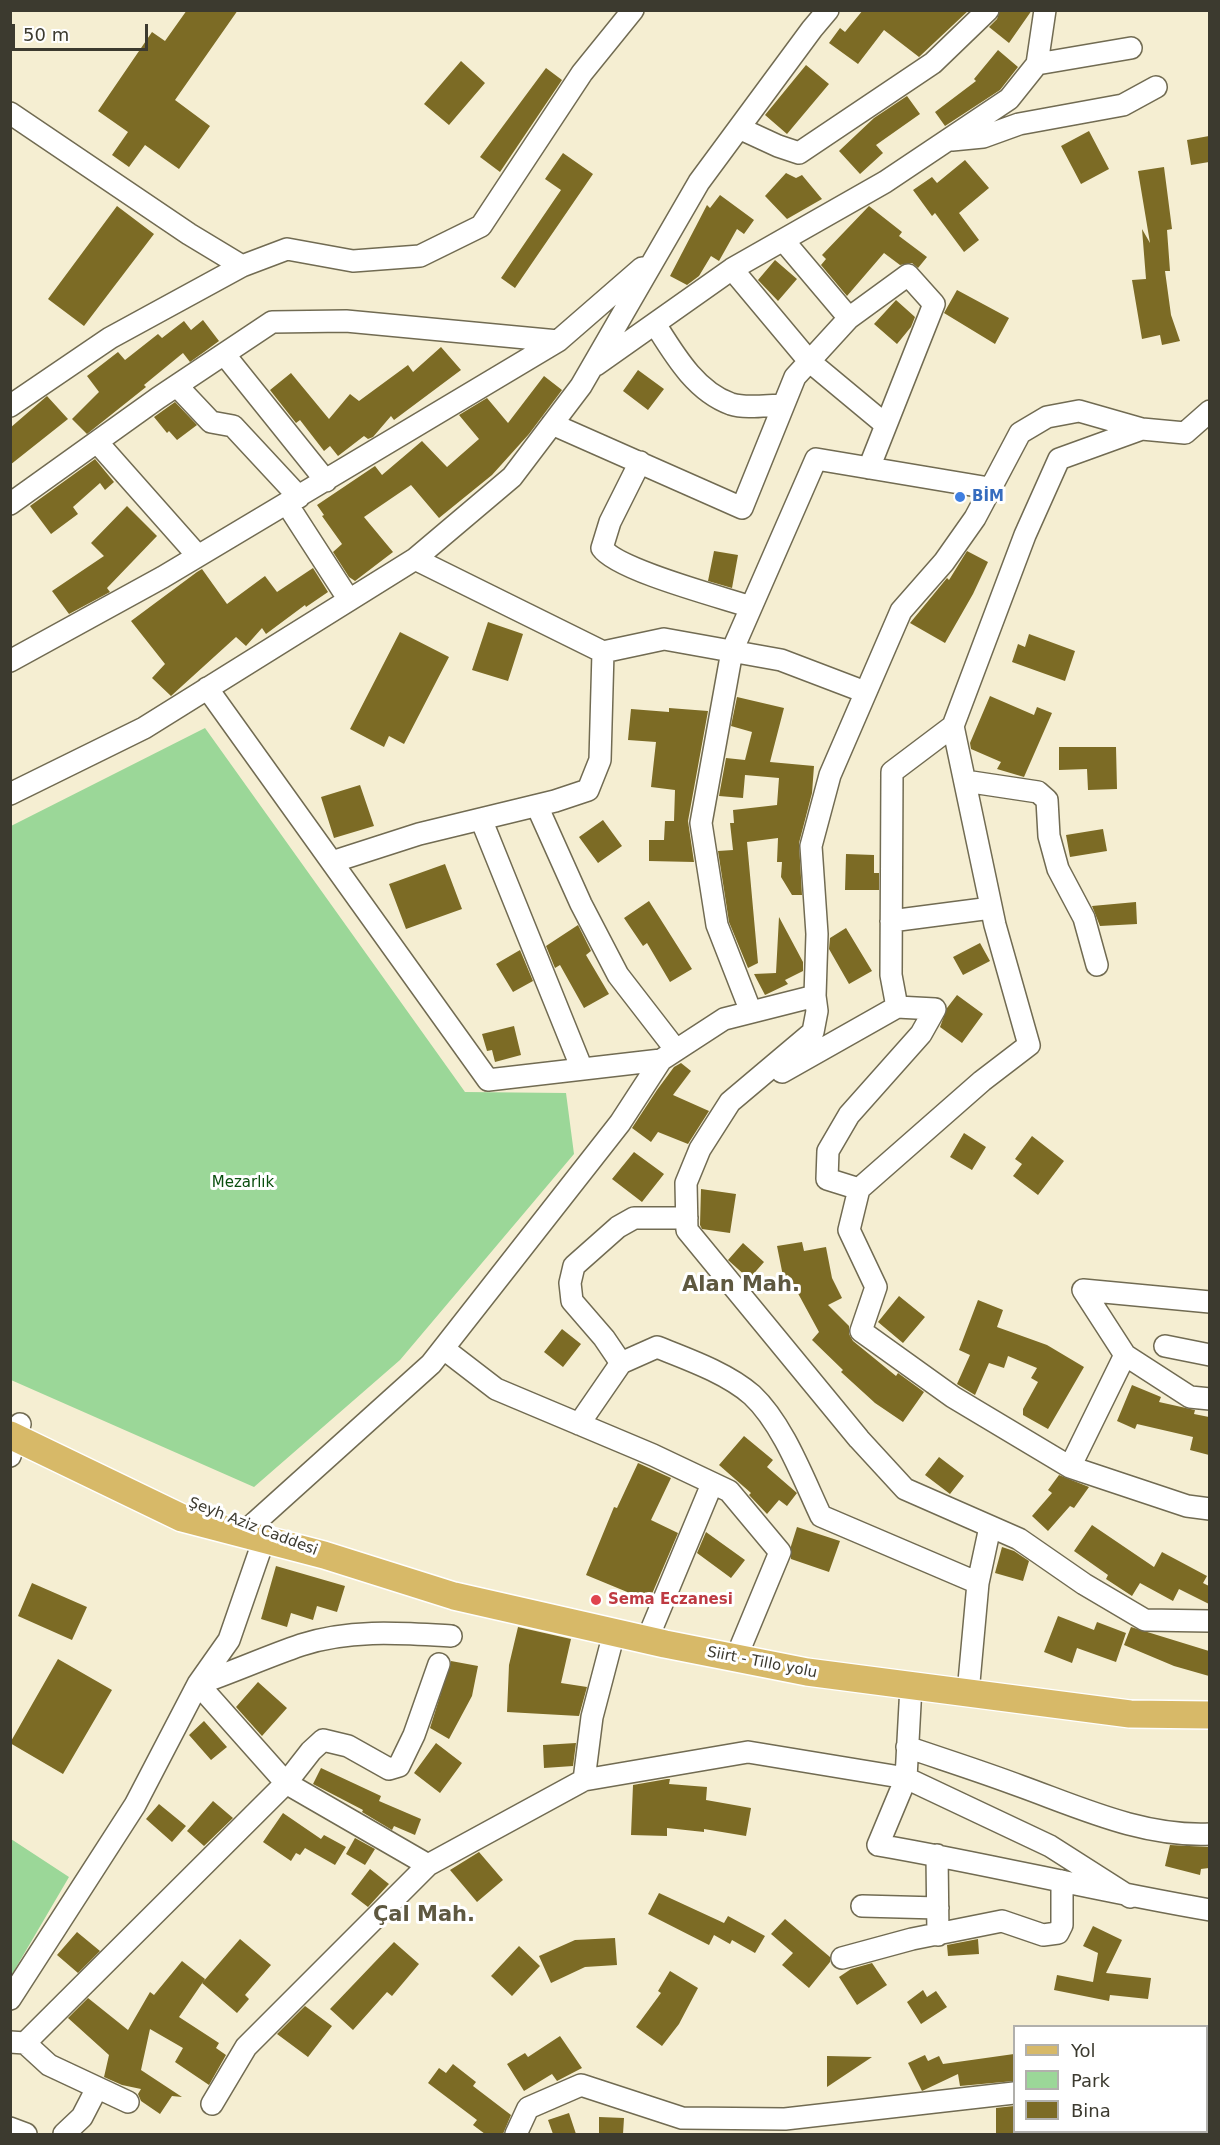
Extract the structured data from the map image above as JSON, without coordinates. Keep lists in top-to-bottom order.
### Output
{
  "streets": {
    "main road": ["Şeyh Aziz Caddesi", "Siirt - Tillo yolu"]
  },
  "crossings": [
    ["Şeyh Aziz Caddesi", "Siirt - Tillo yolu"]
  ],
  "districts": ["Alan Mah.", "Çal Mah."],
  "parks": ["Mezarlık"],
  "places": ["BİM", "Sema Eczanesi"],
  "legend": ["Yol", "Park", "Bina"],
  "scale_bar": "50 m"
}
